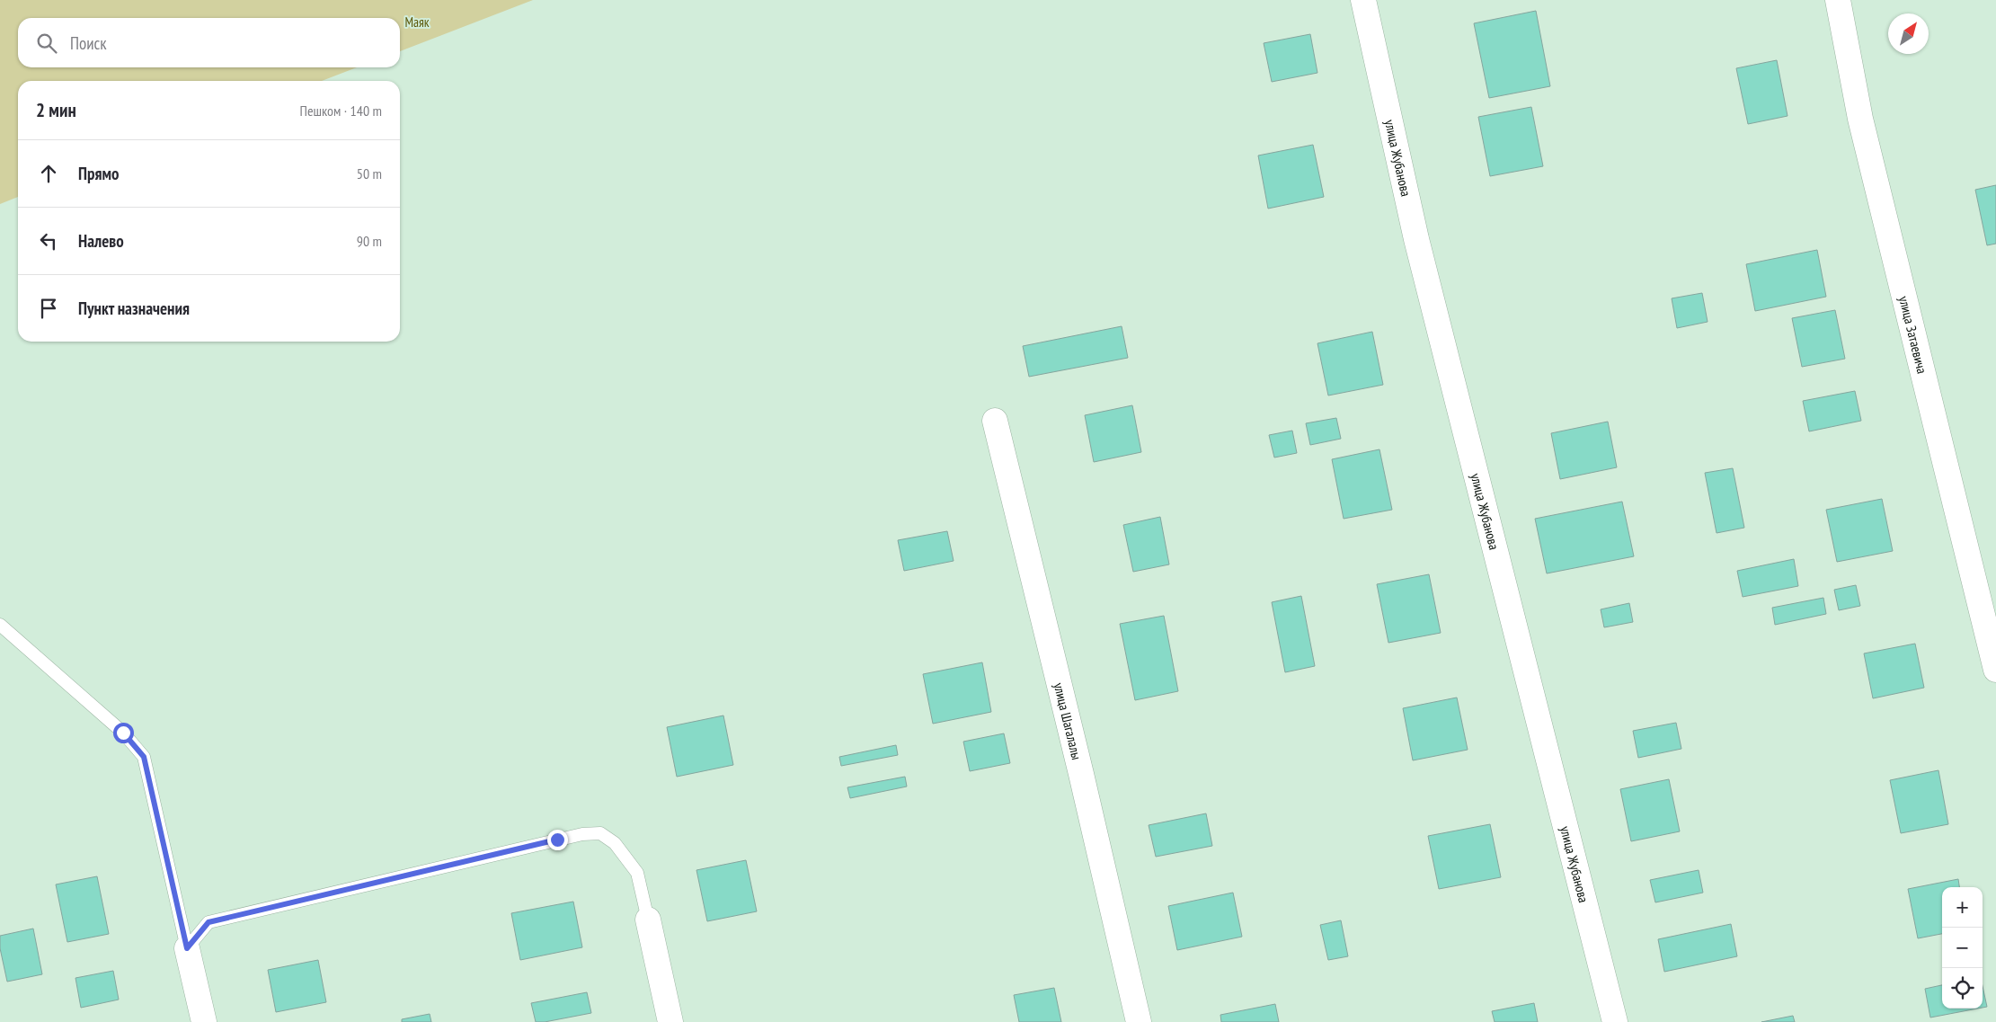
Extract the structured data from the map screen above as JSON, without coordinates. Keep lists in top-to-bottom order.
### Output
{
  "streets": {
    "street": ["улица Жубанова", "улица Затаевича", "улица Шагалалы"]
  },
  "parks": ["Маяк"],
  "north": "top right",
  "page": {
    "search": "Поиск",
    "heading": ["2 мин", "Пешком · 140 m"],
    "list": [
      ["Прямо", "50 m"],
      ["Налево", "90 m"],
      "Пункт назначения"
    ],
    "map_buttons": ["+", "−"]
  }
}
